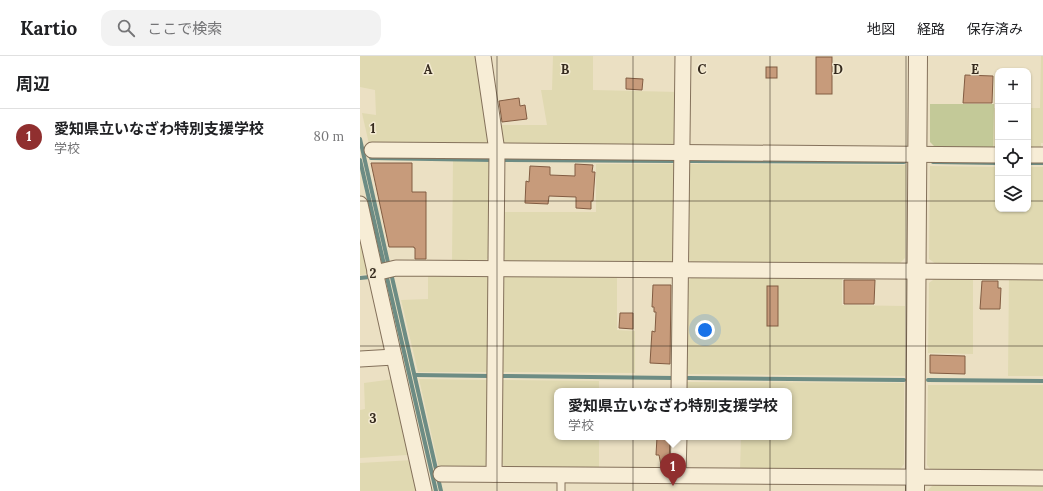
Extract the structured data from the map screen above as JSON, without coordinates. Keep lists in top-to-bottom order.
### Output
{
  "page": {
    "header": "Kartio",
    "search": "ここで検索",
    "nav": ["地図", "経路", "保存済み"],
    "heading": "周辺",
    "map_buttons": ["+", "−"],
    "list": [
      {
        "mark": "1",
        "name": "愛知県立いなざわ特別支援学校",
        "note": "学校",
        "value": "80 m"
      }
    ],
    "popup": ["愛知県立いなざわ特別支援学校", "学校"],
    "pins": "1"
  },
  "grid": {
    "columns": [
      "A",
      "B",
      "C",
      "D",
      "E"
    ],
    "rows": ["1", "2", "3"]
  }
}
